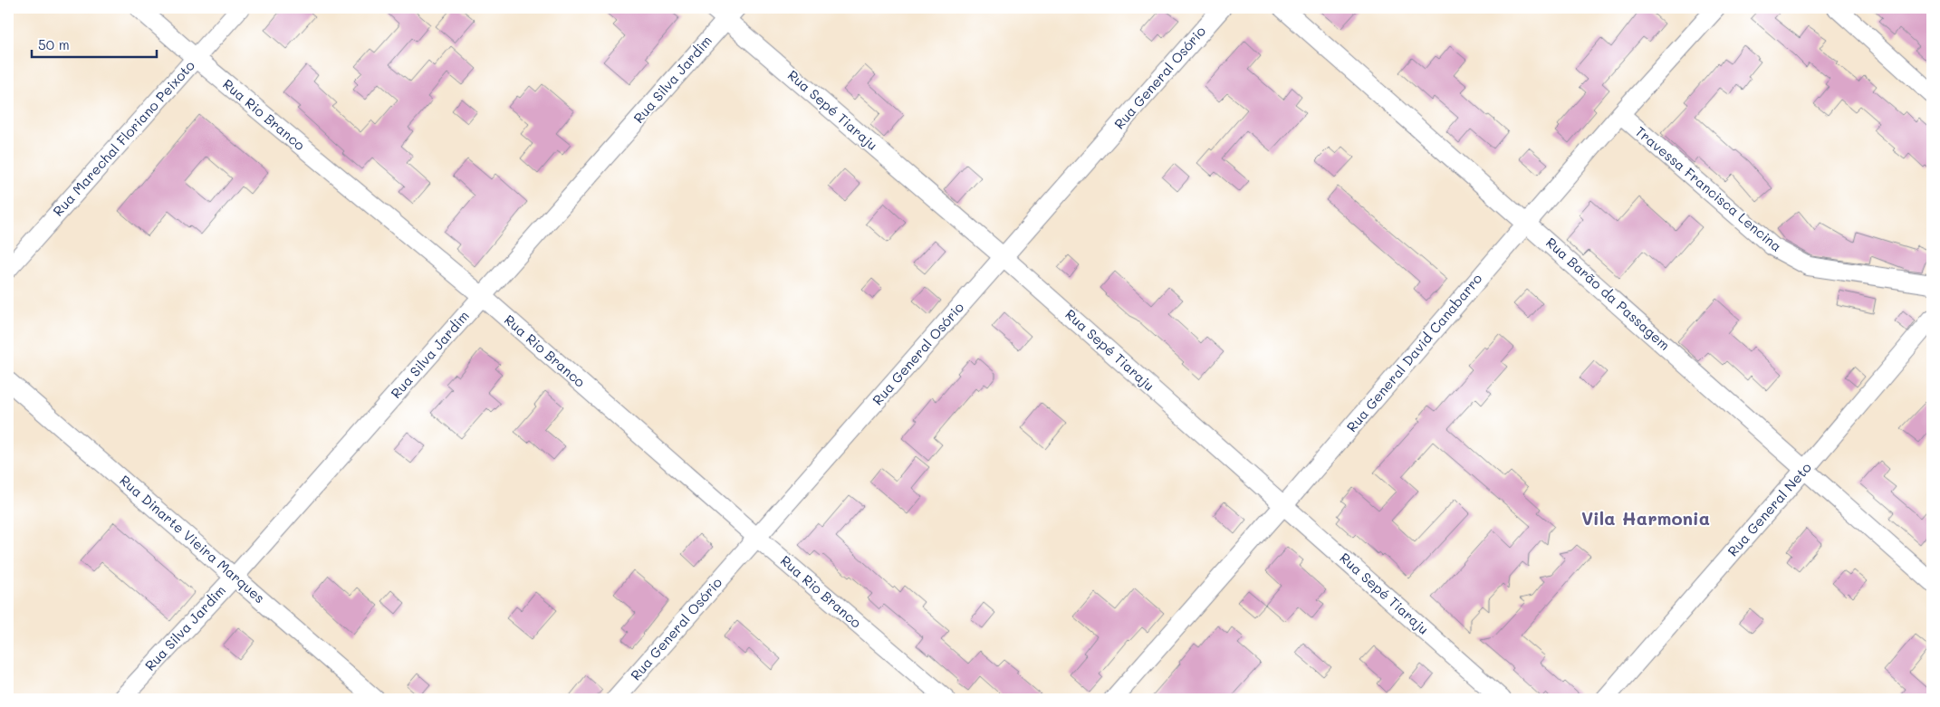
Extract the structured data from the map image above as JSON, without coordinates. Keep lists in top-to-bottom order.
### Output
{
  "streets": {
    "street": [
      "Rua General Osório",
      "Rua Silva Jardim",
      "Rua Sepé Tiaraju",
      "Rua Rio Branco",
      "Rua Marechal Floriano Peixoto",
      "Travessa Francisca Lencina",
      "Rua Barão da Passagem",
      "Rua General David Canabarro",
      "Rua General Neto",
      "Rua Dinarte Vieira Marques"
    ]
  },
  "crossings": [
    ["Rua General Osório", "Rua Sepé Tiaraju"],
    ["Rua General Osório", "Rua Rio Branco"],
    ["Rua Silva Jardim", "Rua Sepé Tiaraju"],
    ["Rua Silva Jardim", "Rua Rio Branco"],
    ["Rua Silva Jardim", "Rua Dinarte Vieira Marques"],
    ["Rua Sepé Tiaraju", "Rua General David Canabarro"],
    ["Rua Rio Branco", "Rua Marechal Floriano Peixoto"],
    ["Travessa Francisca Lencina", "Rua General David Canabarro"],
    ["Rua Barão da Passagem", "Rua General David Canabarro"],
    ["Rua Barão da Passagem", "Rua General Neto"]
  ],
  "districts": ["Vila Harmonia"],
  "scale_bar": "50 m"
}
